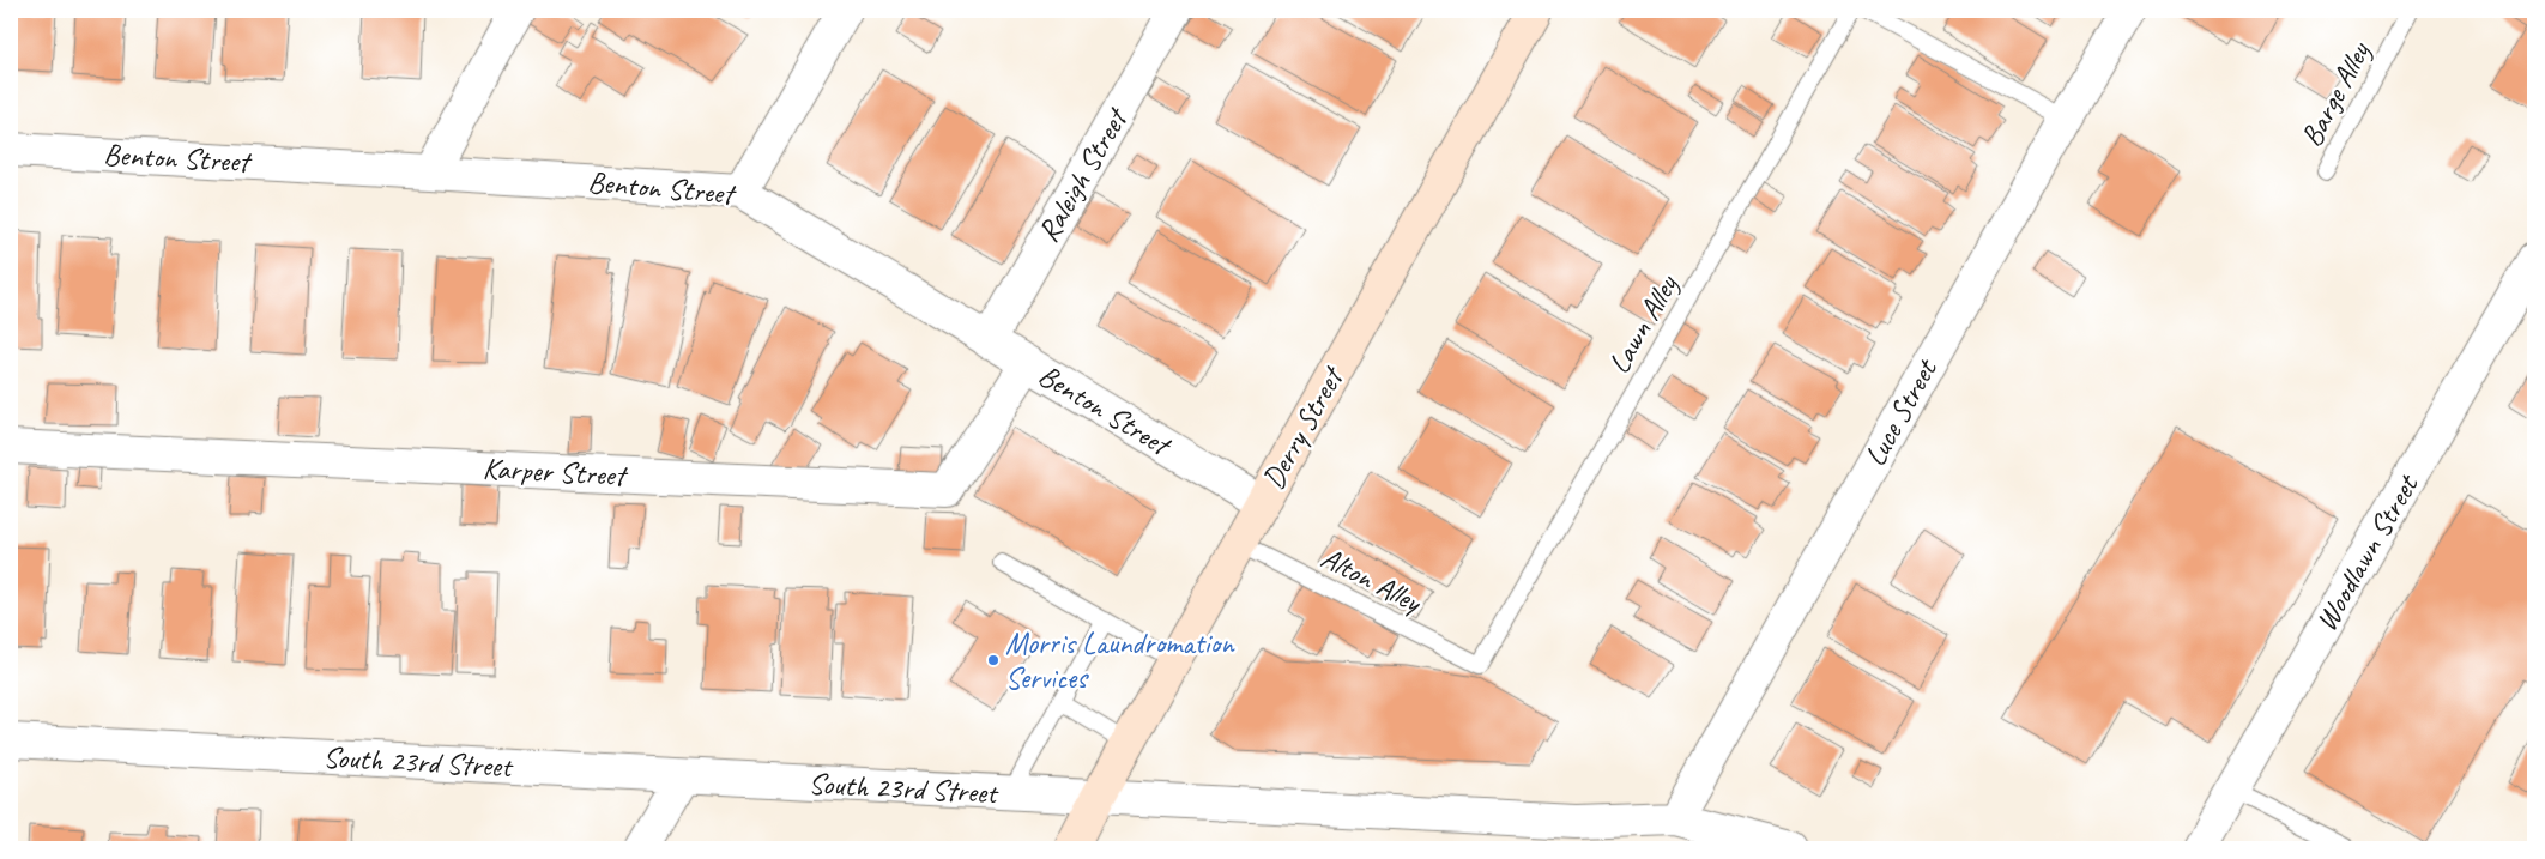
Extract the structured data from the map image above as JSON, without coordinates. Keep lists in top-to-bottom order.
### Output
{
  "streets": {
    "main road": ["Derry Street"],
    "street": [
      "Benton Street",
      "Raleigh Street",
      "Luce Street",
      "Karper Street",
      "Woodlawn Street",
      "South 23rd Street"
    ],
    "lane": ["Barge Alley", "Lawn Alley", "Alton Alley"]
  },
  "crossings": [
    ["Benton Street", "Raleigh Street"],
    ["Benton Street", "Derry Street"],
    ["Benton Street", "Karper Street"],
    ["Lawn Alley", "Alton Alley"],
    ["Luce Street", "South 23rd Street"],
    ["Derry Street", "Alton Alley"],
    ["Derry Street", "South 23rd Street"]
  ],
  "places": ["Morris Laundromation Services"]
}
